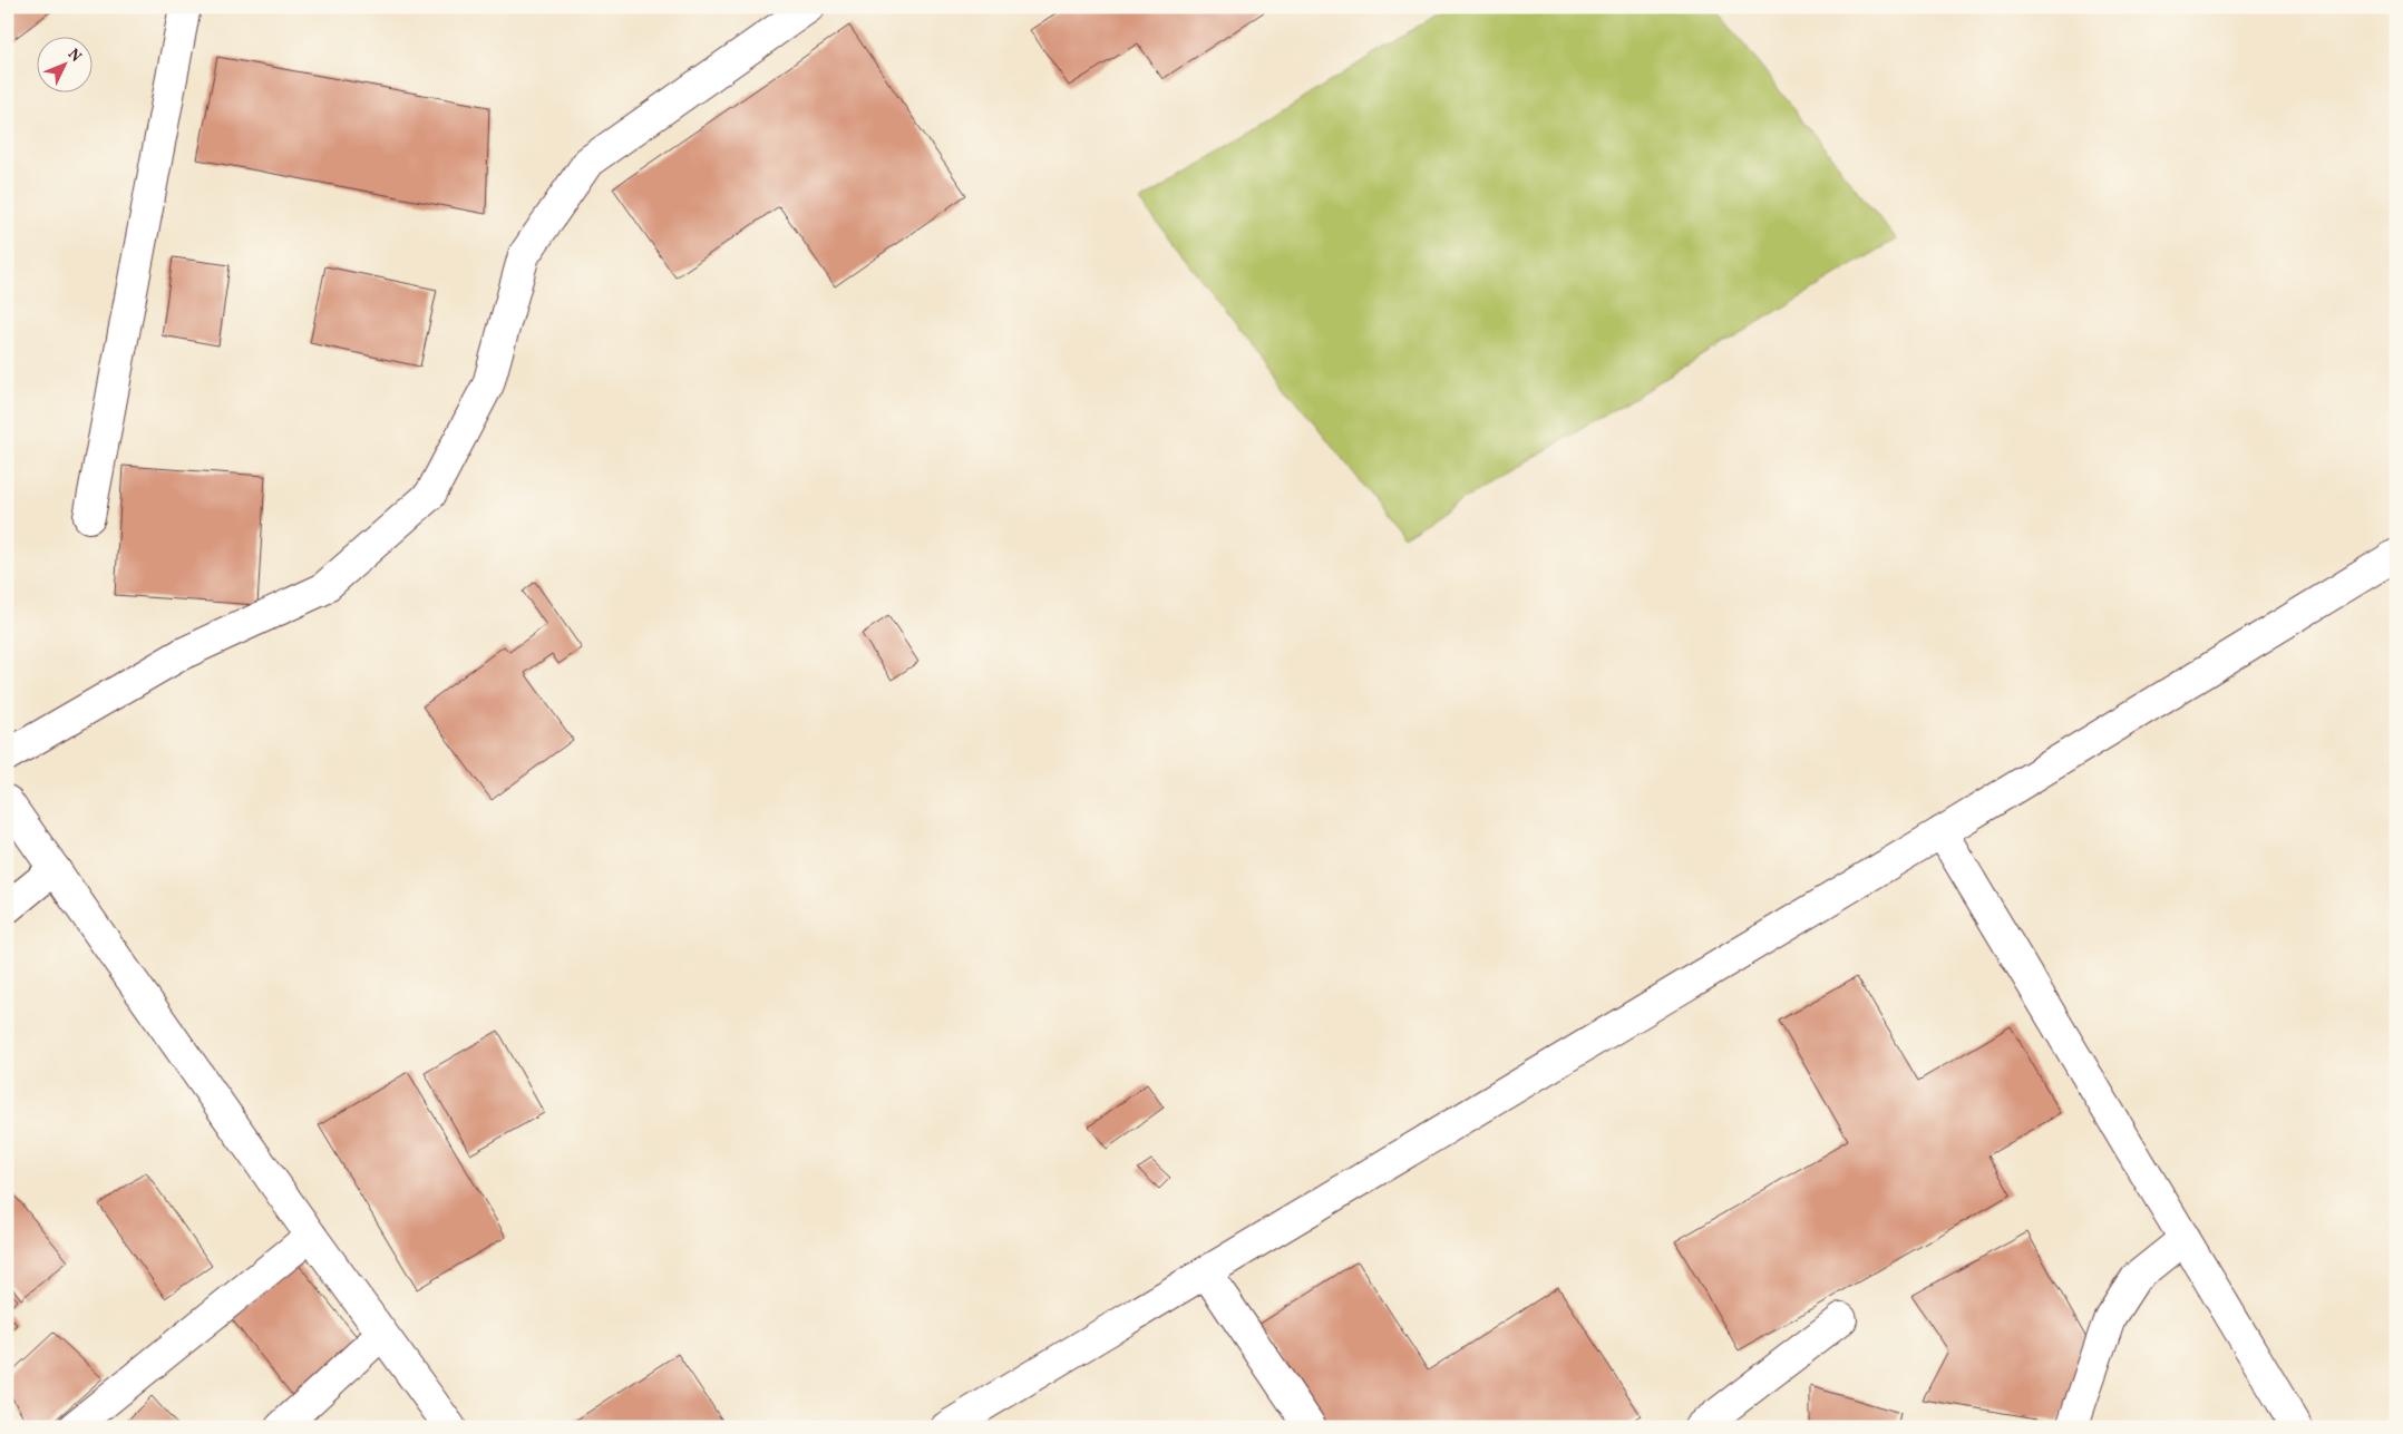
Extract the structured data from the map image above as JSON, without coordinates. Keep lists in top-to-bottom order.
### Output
{
  "north": "top right"
}
